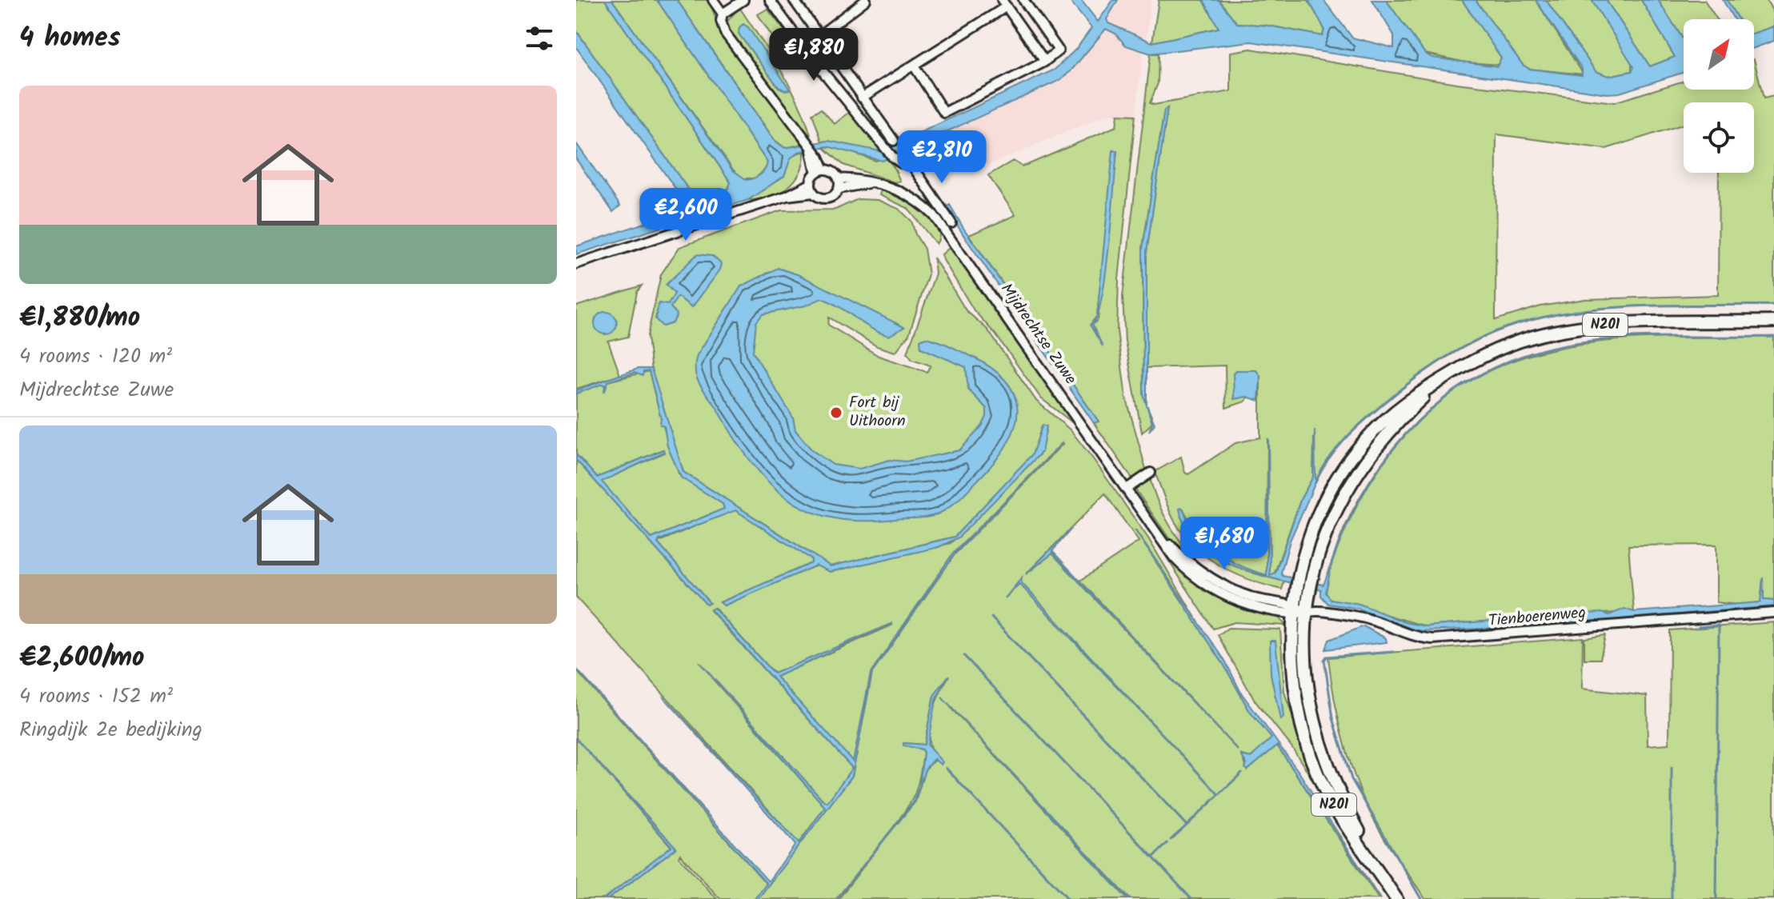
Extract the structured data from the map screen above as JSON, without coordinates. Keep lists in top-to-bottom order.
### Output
{
  "streets": {
    "main road": ["N201"],
    "street": ["Mijdrechtse Zuwe", "Tienboerenweg"]
  },
  "crossings": [
    ["N201", "Mijdrechtse Zuwe"],
    ["N201", "Tienboerenweg"],
    ["Mijdrechtse Zuwe", "Tienboerenweg"]
  ],
  "places": ["Fort bij Uithoorn"],
  "north": "top right",
  "page": {
    "heading": "4 homes",
    "price": [
      "€1,880",
      "€2,810",
      "€2,600",
      "€1,680"
    ],
    "list": [
      {
        "name": "€1,880/mo",
        "note": "4 rooms · 120 m² · Mijdrechtse Zuwe"
      },
      {
        "name": "€2,600/mo",
        "note": "4 rooms · 152 m² · Ringdijk 2e bedijking"
      }
    ]
  }
}
